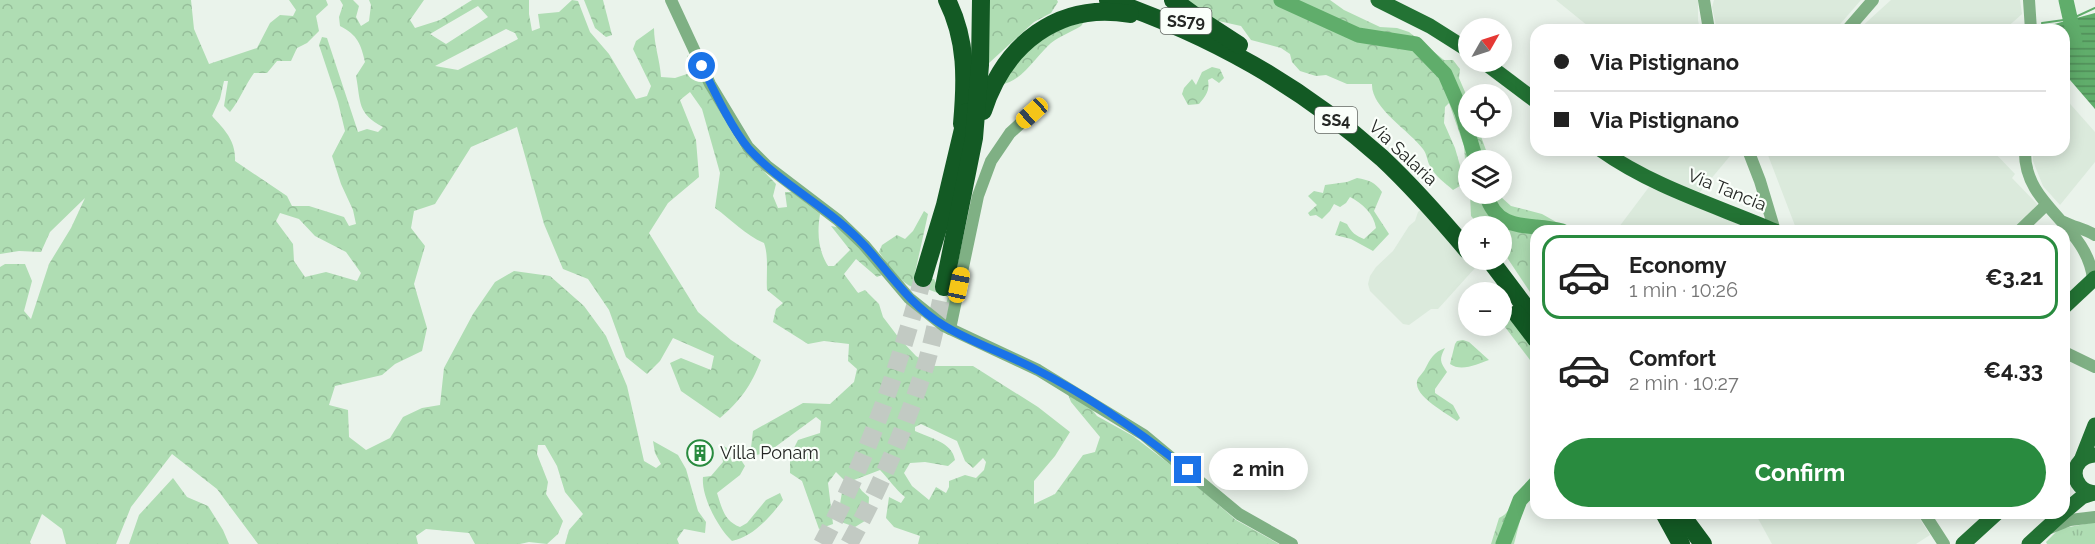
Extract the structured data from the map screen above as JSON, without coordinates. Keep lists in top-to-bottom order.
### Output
{
  "streets": {
    "highway": ["SS79", "SS4", "Via Salaria"],
    "main road": ["Via Tancia"]
  },
  "crossings": [
    ["SS79", "SS4"],
    ["SS79", "Via Salaria"],
    ["SS4", "Via Salaria"]
  ],
  "places": {
    "building": ["Villa Ponam"]
  },
  "north": "top right",
  "page": {
    "map_buttons": ["+", "−"],
    "banner": ["Via Pistignano", "Via Pistignano"],
    "list": [
      {
        "name": "Economy",
        "note": "1 min · 10:26",
        "value": "€3.21"
      },
      {
        "name": "Comfort",
        "note": "2 min · 10:27",
        "value": "€4.33"
      }
    ],
    "buttons": "Confirm",
    "bubble": "2 min"
  }
}
